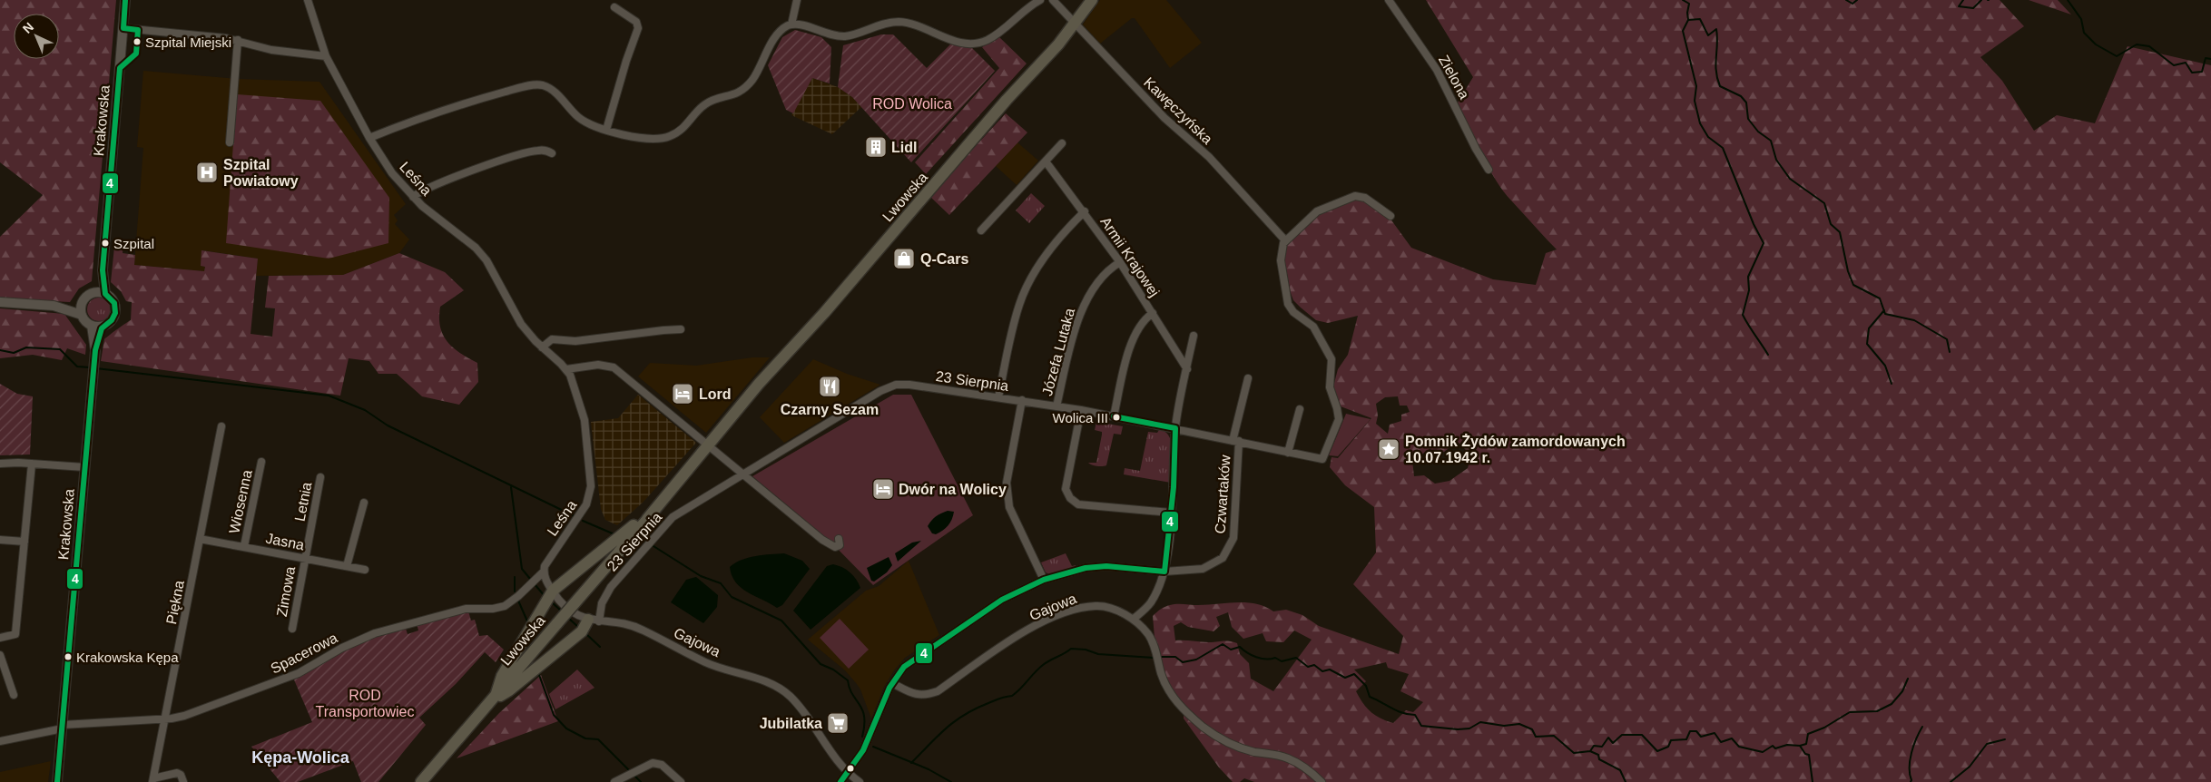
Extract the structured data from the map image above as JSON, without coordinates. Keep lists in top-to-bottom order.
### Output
{
  "streets": {
    "main road": ["Lwowska"],
    "street": [
      "Zielona",
      "Kawęczyńska",
      "Krakowska",
      "Leśna",
      "Armii Krajowej",
      "Józefa Lutaka",
      "23 Sierpnia",
      "Czwartaków",
      "Wiosenna",
      "Letnia",
      "Jasna",
      "Zimowa",
      "Piękna",
      "Gajowa",
      "Spacerowa"
    ]
  },
  "crossings": [
    ["Kawęczyńska", "Lwowska"],
    ["Kawęczyńska", "23 Sierpnia"],
    ["Krakowska", "Spacerowa"],
    ["Leśna", "Spacerowa"],
    ["Armii Krajowej", "Józefa Lutaka"],
    ["Józefa Lutaka", "23 Sierpnia"],
    ["23 Sierpnia", "Czwartaków"],
    ["23 Sierpnia", "Gajowa"],
    ["Czwartaków", "Gajowa"],
    ["Wiosenna", "Jasna"],
    ["Letnia", "Jasna"],
    ["Letnia", "Zimowa"],
    ["Jasna", "Zimowa"],
    ["Jasna", "Piękna"],
    ["Piękna", "Spacerowa"]
  ],
  "districts": ["Kępa-Wolica"],
  "parks": ["ROD Wolica", "ROD Transportowiec"],
  "places": {
    "other": [
      "Szpital Miejski",
      "Szpital",
      "Wolica III",
      "Krakowska Kępa"
    ],
    "building": ["Lidl"],
    "hospital": ["Szpital Powiatowy"],
    "shop": ["Q-Cars"],
    "restaurant": ["Czarny Sezam"],
    "hotel": ["Lord", "Dwór na Wolicy"],
    "place": ["Pomnik Żydów zamordowanych 10.07.1942 r."],
    "supermarket": ["Jubilatka"]
  },
  "lines": ["transit line 4"],
  "north": "top left"
}
